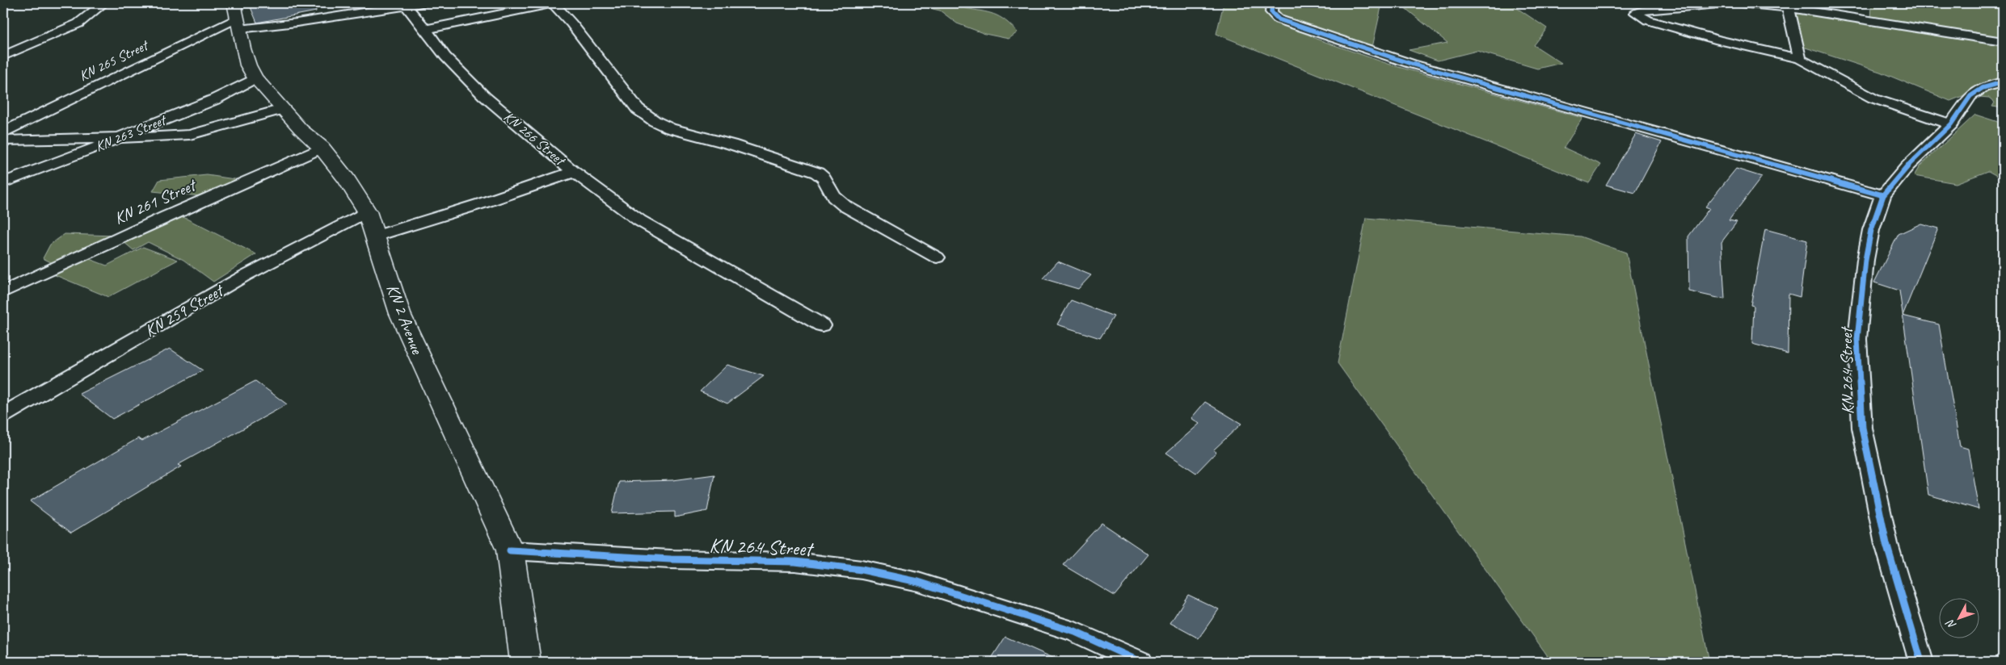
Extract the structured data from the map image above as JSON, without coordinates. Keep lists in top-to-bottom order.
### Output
{
  "streets": {
    "main road": ["KN 2 Avenue"],
    "street": [
      "KN 265 Street",
      "KN 263 Street",
      "KN 266 Street",
      "KN 261 Street",
      "KN 259 Street",
      "KN 264 Street"
    ]
  },
  "crossings": [
    ["KN 265 Street", "KN 266 Street"],
    ["KN 265 Street", "KN 2 Avenue"],
    ["KN 263 Street", "KN 2 Avenue"],
    ["KN 266 Street", "KN 2 Avenue"],
    ["KN 261 Street", "KN 2 Avenue"],
    ["KN 259 Street", "KN 2 Avenue"],
    ["KN 2 Avenue", "KN 264 Street"]
  ],
  "north": "bottom left"
}
